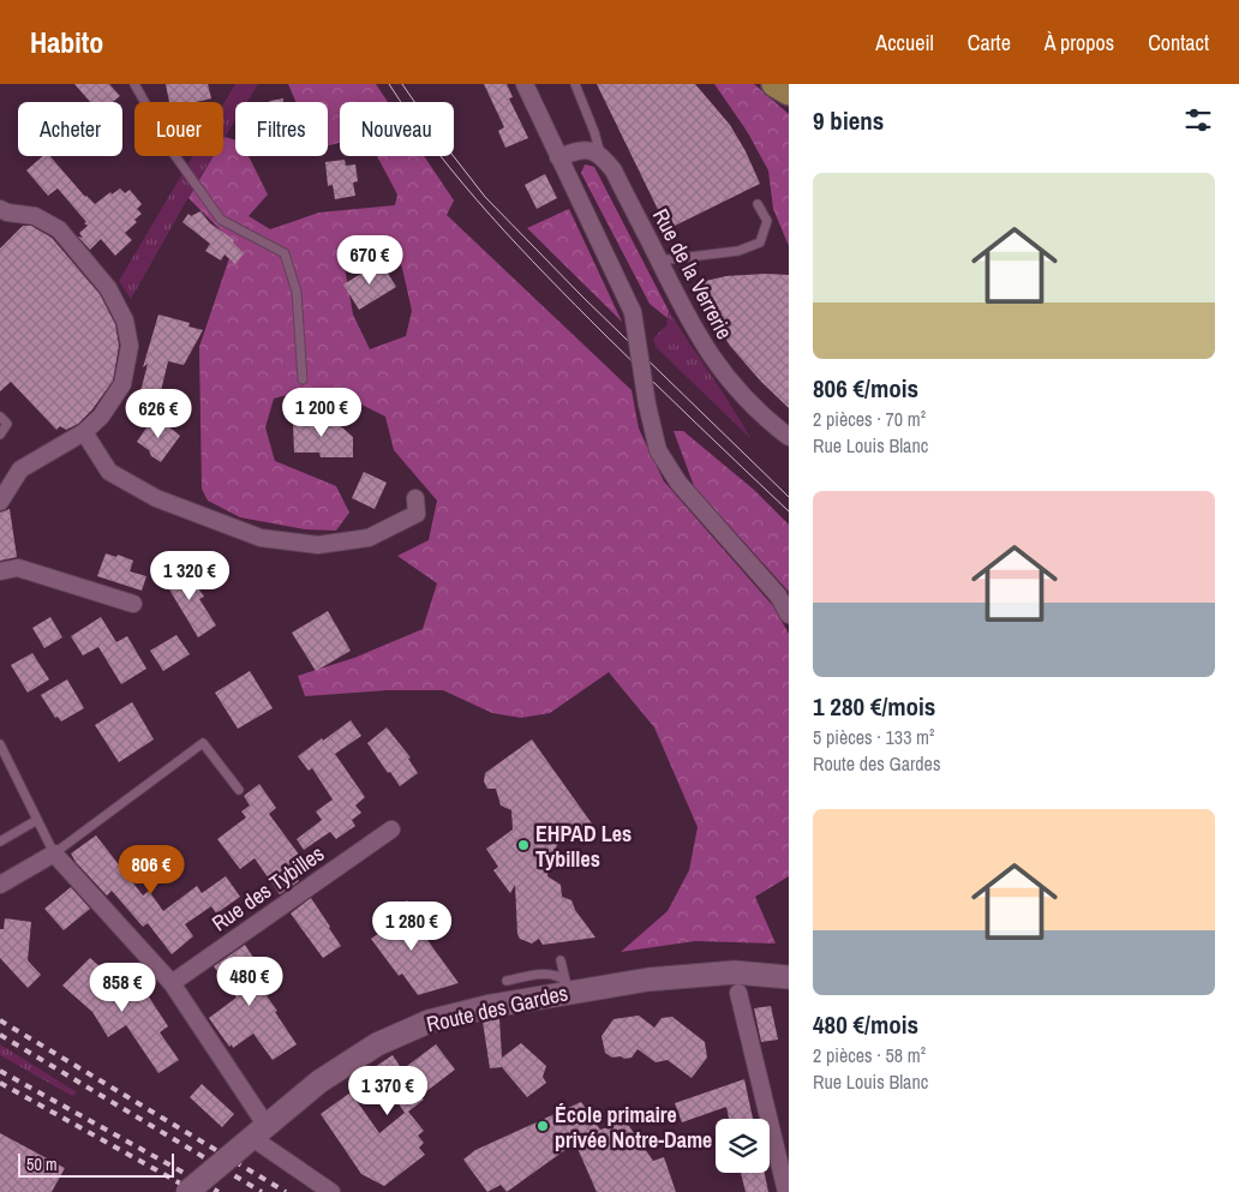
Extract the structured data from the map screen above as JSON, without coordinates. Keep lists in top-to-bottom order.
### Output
{
  "streets": {
    "main road": ["Route des Gardes"],
    "street": ["Rue de la Verrerie", "Rue des Tybilles"]
  },
  "places": ["EHPAD Les Tybilles", "École primaire privée Notre-Dame"],
  "scale_bar": "50 m",
  "page": {
    "header": "Habito",
    "nav": [
      "Accueil",
      "Carte",
      "À propos",
      "Contact"
    ],
    "heading": "9 biens",
    "chip": [
      "Acheter",
      "Louer",
      "Filtres",
      "Nouveau"
    ],
    "list": [
      {
        "name": "806 €/mois",
        "note": "2 pièces · 70 m² · Rue Louis Blanc"
      },
      {
        "name": "1 280 €/mois",
        "note": "5 pièces · 133 m² · Route des Gardes"
      },
      {
        "name": "480 €/mois",
        "note": "2 pièces · 58 m² · Rue Louis Blanc"
      }
    ],
    "price": [
      "670 €",
      "1 200 €",
      "626 €",
      "1 320 €",
      "806 €",
      "1 280 €",
      "480 €",
      "858 €",
      "1 370 €"
    ],
    "scale": "50 m"
  }
}
